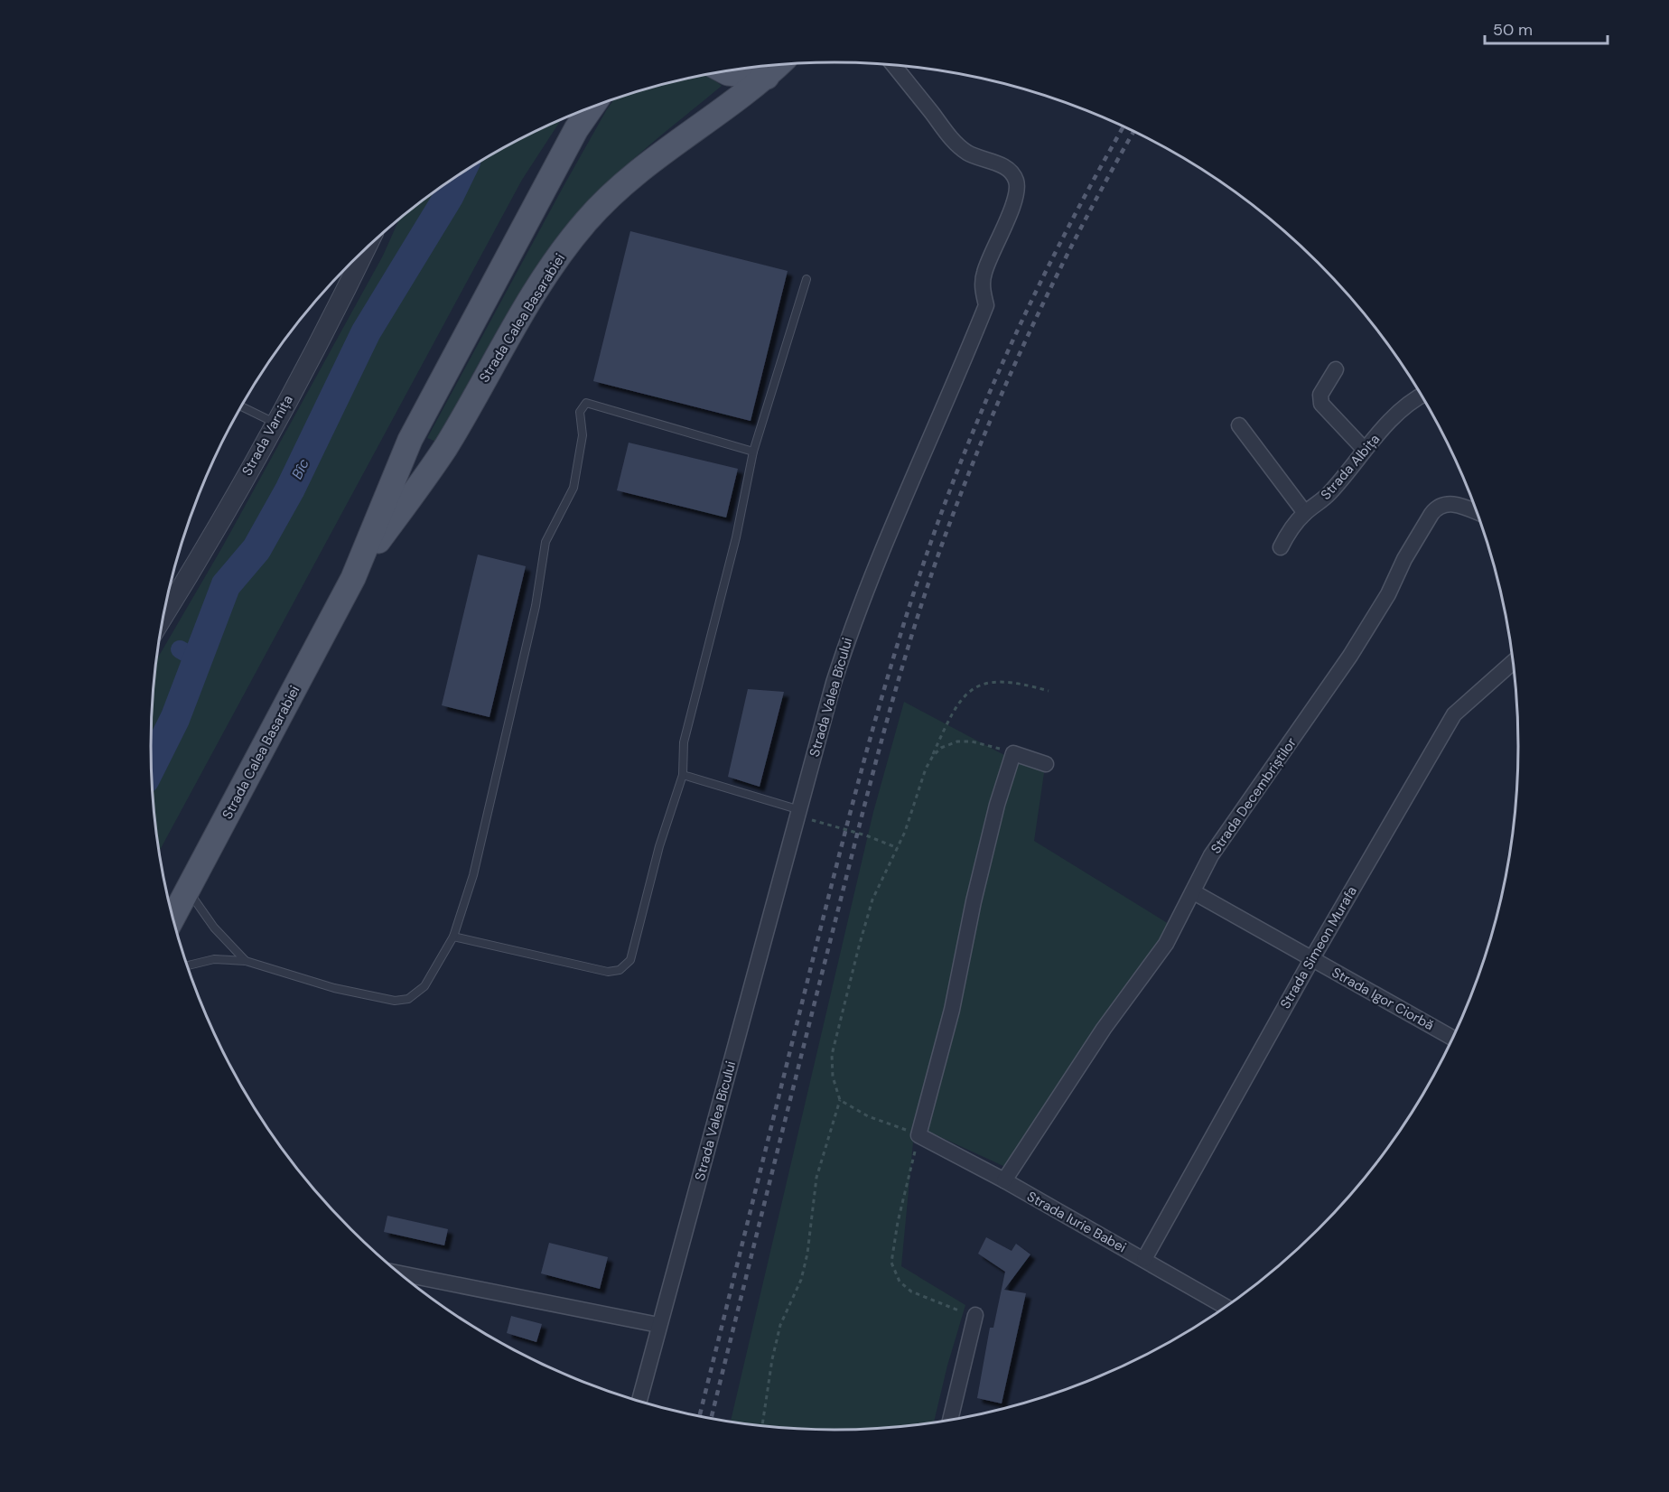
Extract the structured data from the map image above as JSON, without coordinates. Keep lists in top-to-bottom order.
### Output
{
  "streets": {
    "main road": ["Strada Calea Basarabiei"],
    "street": [
      "Strada Varnița",
      "Strada Albița",
      "Strada Valea Bîcului",
      "Strada Decembriștilor",
      "Strada Simeon Murafa",
      "Strada Igor Ciorbă",
      "Strada Iurie Babei"
    ]
  },
  "crossings": [
    ["Strada Decembriștilor", "Strada Igor Ciorbă"],
    ["Strada Decembriștilor", "Strada Iurie Babei"],
    ["Strada Simeon Murafa", "Strada Igor Ciorbă"],
    ["Strada Simeon Murafa", "Strada Iurie Babei"]
  ],
  "water": ["Bîc"],
  "scale_bar": "50 m"
}
